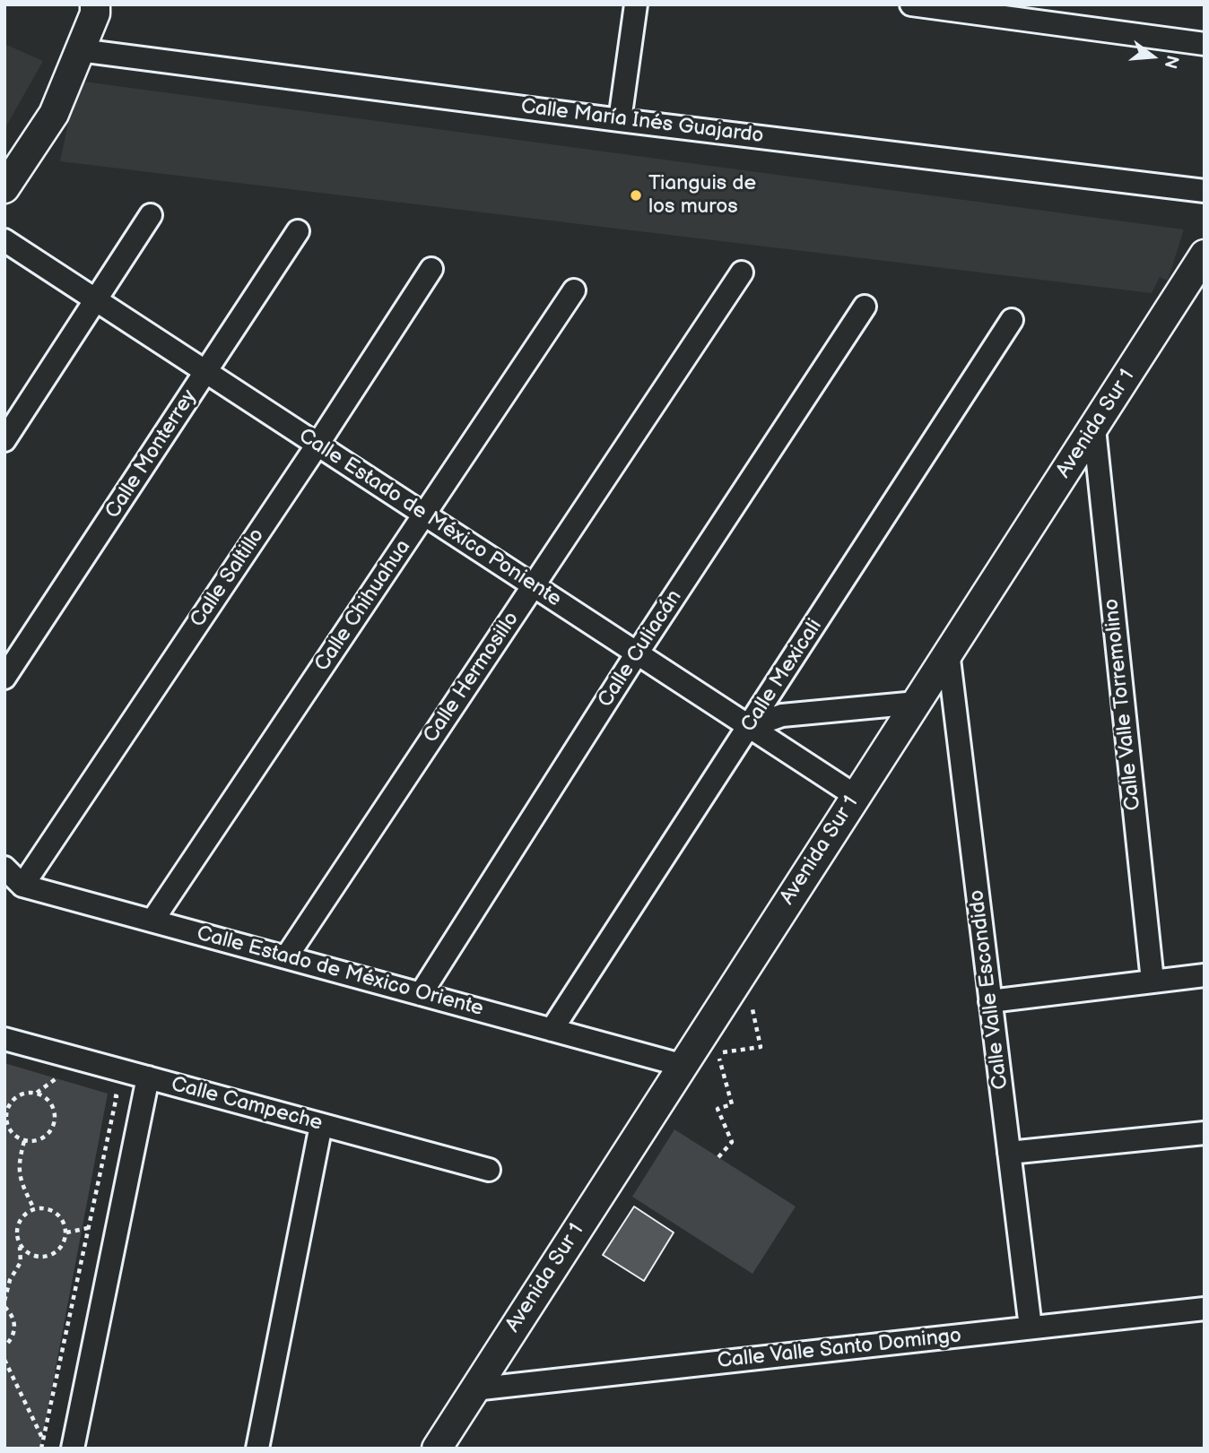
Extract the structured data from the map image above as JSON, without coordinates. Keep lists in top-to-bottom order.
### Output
{
  "streets": {
    "street": [
      "Calle María Inés Guajardo",
      "Avenida Sur 1",
      "Calle Monterrey",
      "Calle Estado de México Poniente",
      "Calle Saltillo",
      "Calle Chihuahua",
      "Calle Culiacán",
      "Calle Mexicali",
      "Calle Hermosillo",
      "Calle Valle Torremolino",
      "Calle Estado de México Oriente",
      "Calle Valle Escondido",
      "Calle Campeche",
      "Calle Valle Santo Domingo"
    ]
  },
  "crossings": [
    ["Avenida Sur 1", "Calle Estado de México Poniente"],
    ["Avenida Sur 1", "Calle Valle Torremolino"],
    ["Avenida Sur 1", "Calle Estado de México Oriente"],
    ["Avenida Sur 1", "Calle Valle Escondido"],
    ["Avenida Sur 1", "Calle Valle Santo Domingo"],
    ["Calle Monterrey", "Calle Estado de México Poniente"],
    ["Calle Estado de México Poniente", "Calle Saltillo"],
    ["Calle Estado de México Poniente", "Calle Chihuahua"],
    ["Calle Estado de México Poniente", "Calle Culiacán"],
    ["Calle Estado de México Poniente", "Calle Mexicali"],
    ["Calle Estado de México Poniente", "Calle Hermosillo"],
    ["Calle Saltillo", "Calle Estado de México Oriente"],
    ["Calle Chihuahua", "Calle Estado de México Oriente"],
    ["Calle Culiacán", "Calle Estado de México Oriente"],
    ["Calle Mexicali", "Calle Estado de México Oriente"],
    ["Calle Hermosillo", "Calle Estado de México Oriente"],
    ["Calle Valle Escondido", "Calle Valle Santo Domingo"]
  ],
  "places": ["Tianguis de los muros"],
  "north": "right"
}
